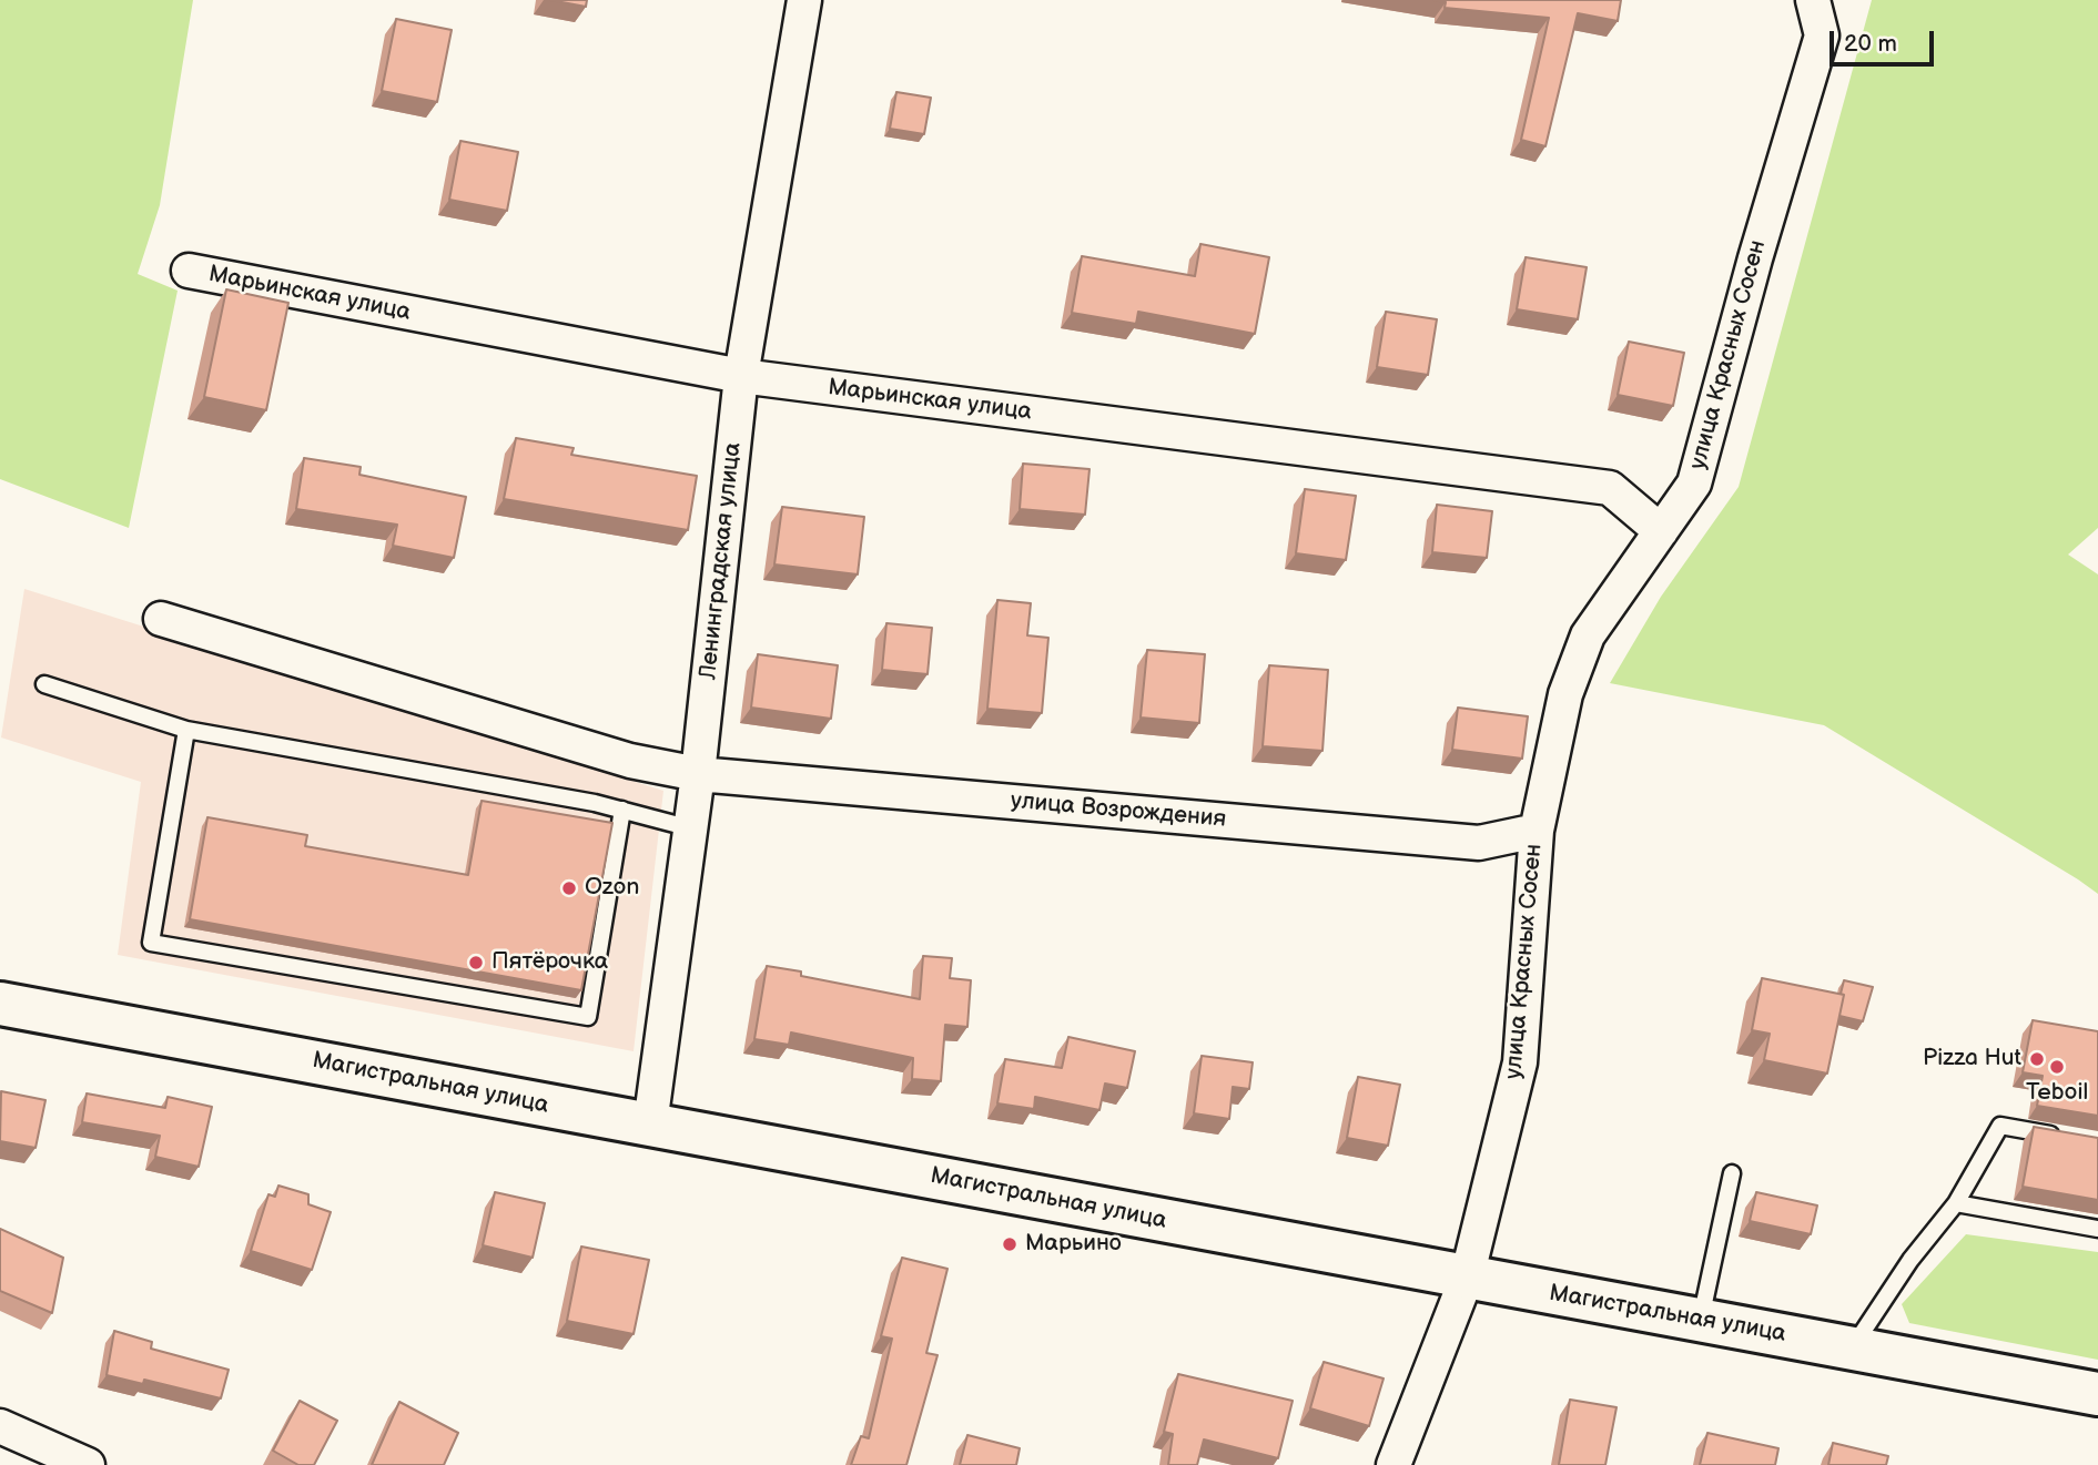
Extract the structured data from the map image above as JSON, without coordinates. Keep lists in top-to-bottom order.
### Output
{
  "streets": {
    "main road": ["Магистральная улица"],
    "street": [
      "Марьинская улица",
      "улица Красных Сосен",
      "Ленинградская улица",
      "улица Возрождения"
    ]
  },
  "crossings": [
    ["Марьинская улица", "улица Красных Сосен"],
    ["Марьинская улица", "Ленинградская улица"],
    ["улица Красных Сосен", "улица Возрождения"],
    ["улица Красных Сосен", "Магистральная улица"],
    ["Ленинградская улица", "улица Возрождения"],
    ["Ленинградская улица", "Магистральная улица"]
  ],
  "places": [
    "Ozon",
    "Пятёрочка",
    "Pizza Hut",
    "Teboil",
    "Марьино"
  ],
  "scale_bar": "20 m"
}
